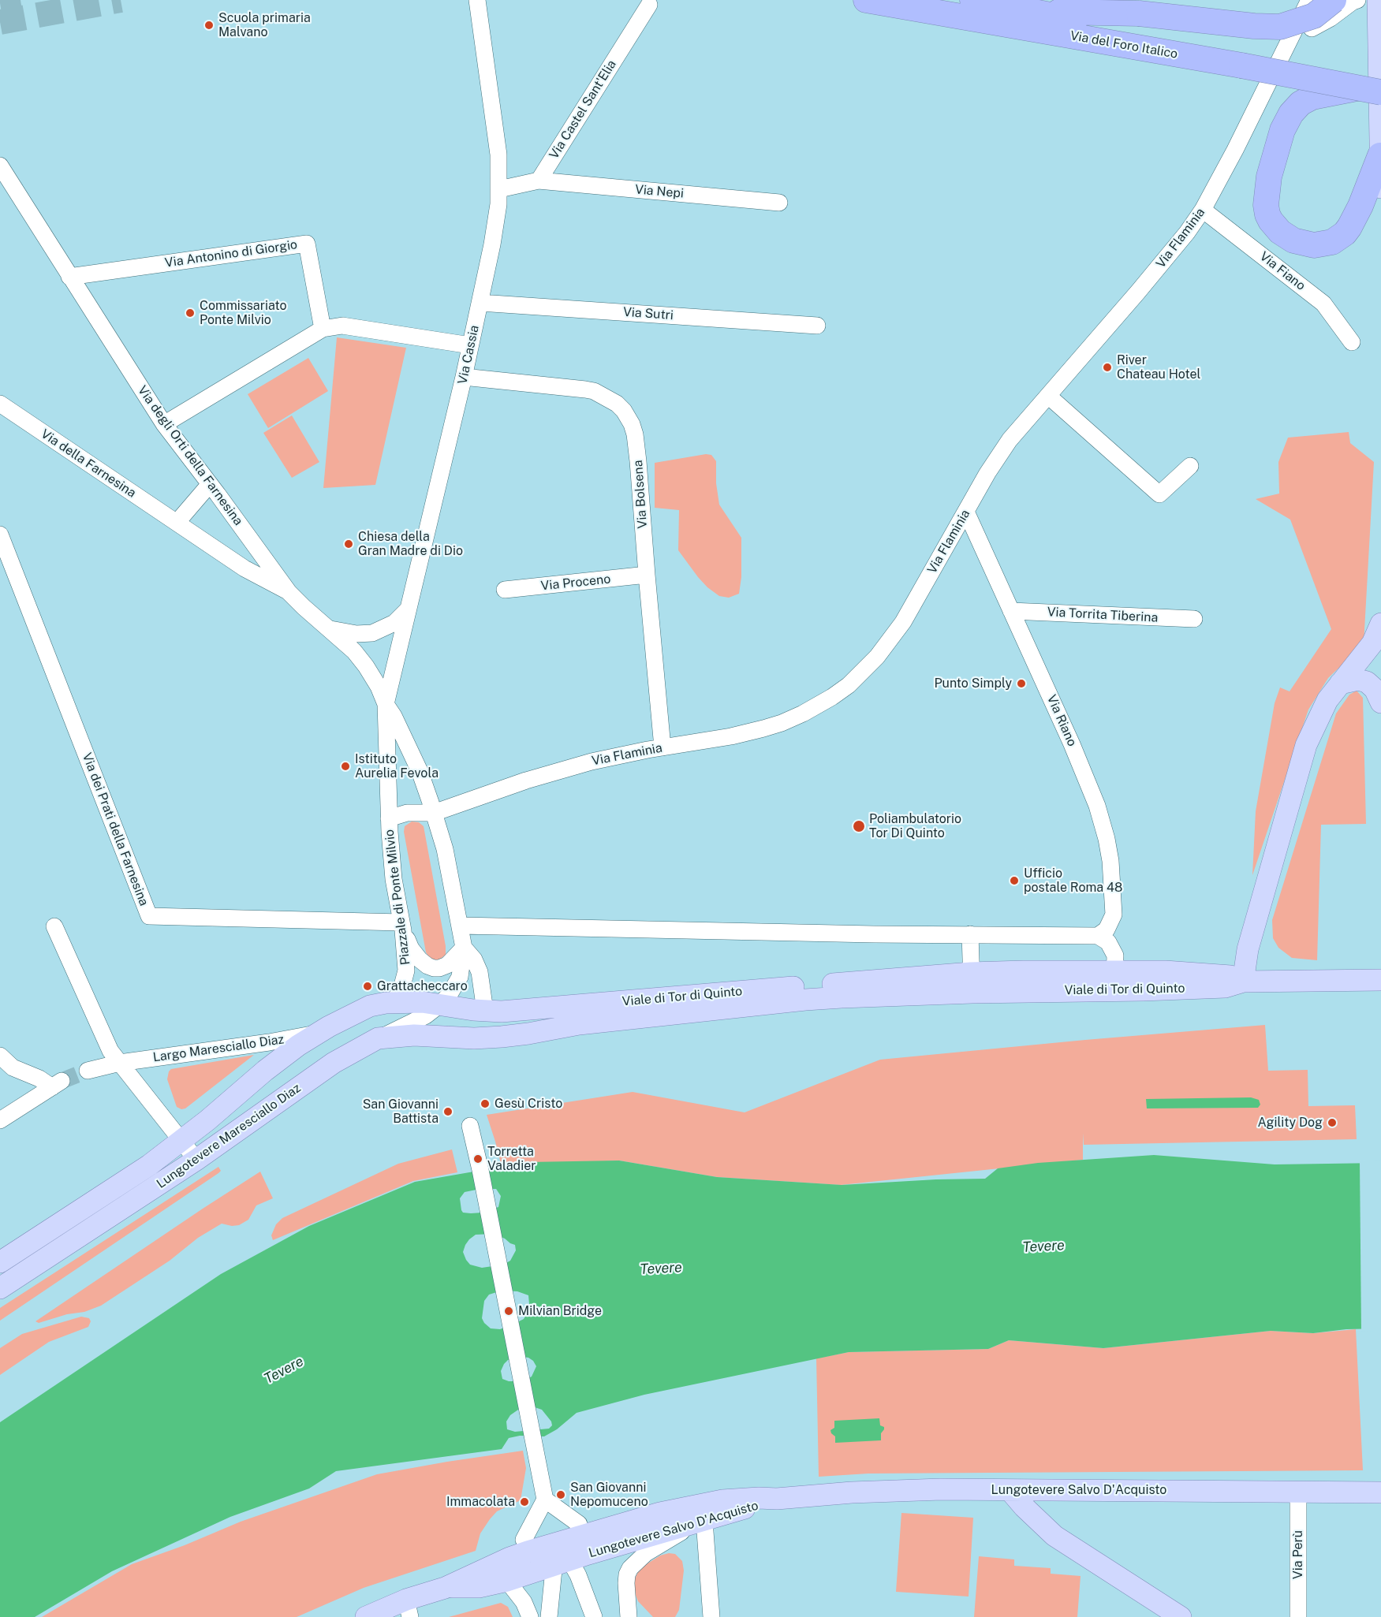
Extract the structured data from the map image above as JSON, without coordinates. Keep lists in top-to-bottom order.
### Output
{
  "streets": {
    "highway": ["Via del Foro Italico"],
    "main road": ["Viale di Tor di Quinto", "Lungotevere Maresciallo Diaz", "Lungotevere Salvo D'Acquisto"],
    "street": [
      "Via Castel Sant'Elia",
      "Via Nepi",
      "Via Flaminia",
      "Via Antonino di Giorgio",
      "Via Fiano",
      "Via Sutri",
      "Via Cassia",
      "Via degli Orti della Farnesina",
      "Via della Farnesina",
      "Via Bolsena",
      "Via Proceno",
      "Via Torrita Tiberina",
      "Via Riano",
      "Via dei Prati della Farnesina",
      "Piazzale di Ponte Milvio",
      "Largo Maresciallo Diaz",
      "Via Perù"
    ]
  },
  "crossings": [
    ["Via Castel Sant'Elia", "Via Nepi"],
    ["Via Flaminia", "Via Fiano"],
    ["Via Flaminia", "Via Bolsena"],
    ["Via Flaminia", "Via Riano"],
    ["Via Flaminia", "Piazzale di Ponte Milvio"],
    ["Via Antonino di Giorgio", "Via degli Orti della Farnesina"],
    ["Via Sutri", "Via Cassia"],
    ["Via Cassia", "Via degli Orti della Farnesina"],
    ["Via Cassia", "Via Bolsena"],
    ["Via Cassia", "Piazzale di Ponte Milvio"],
    ["Via degli Orti della Farnesina", "Via della Farnesina"],
    ["Via degli Orti della Farnesina", "Piazzale di Ponte Milvio"],
    ["Via Bolsena", "Via Proceno"],
    ["Via Torrita Tiberina", "Via Riano"],
    ["Via Riano", "Viale di Tor di Quinto"],
    ["Via dei Prati della Farnesina", "Piazzale di Ponte Milvio"],
    ["Piazzale di Ponte Milvio", "Viale di Tor di Quinto"],
    ["Piazzale di Ponte Milvio", "Lungotevere Maresciallo Diaz"],
    ["Viale di Tor di Quinto", "Lungotevere Maresciallo Diaz"],
    ["Largo Maresciallo Diaz", "Lungotevere Maresciallo Diaz"],
    ["Lungotevere Salvo D'Acquisto", "Via Perù"]
  ],
  "water": ["Tevere"],
  "places": [
    "Scuola primaria Malvano",
    "Commissariato Ponte Milvio",
    "River Chateau Hotel",
    "Chiesa della Gran Madre di Dio",
    "Punto Simply",
    "Istituto Aurelia Fevola",
    "Poliambulatorio Tor Di Quinto",
    "Ufficio postale Roma 48",
    "Grattacheccaro",
    "Gesù Cristo",
    "San Giovanni Battista",
    "Agility Dog",
    "Torretta Valadier",
    "Milvian Bridge",
    "San Giovanni Nepomuceno",
    "Immacolata"
  ]
}
